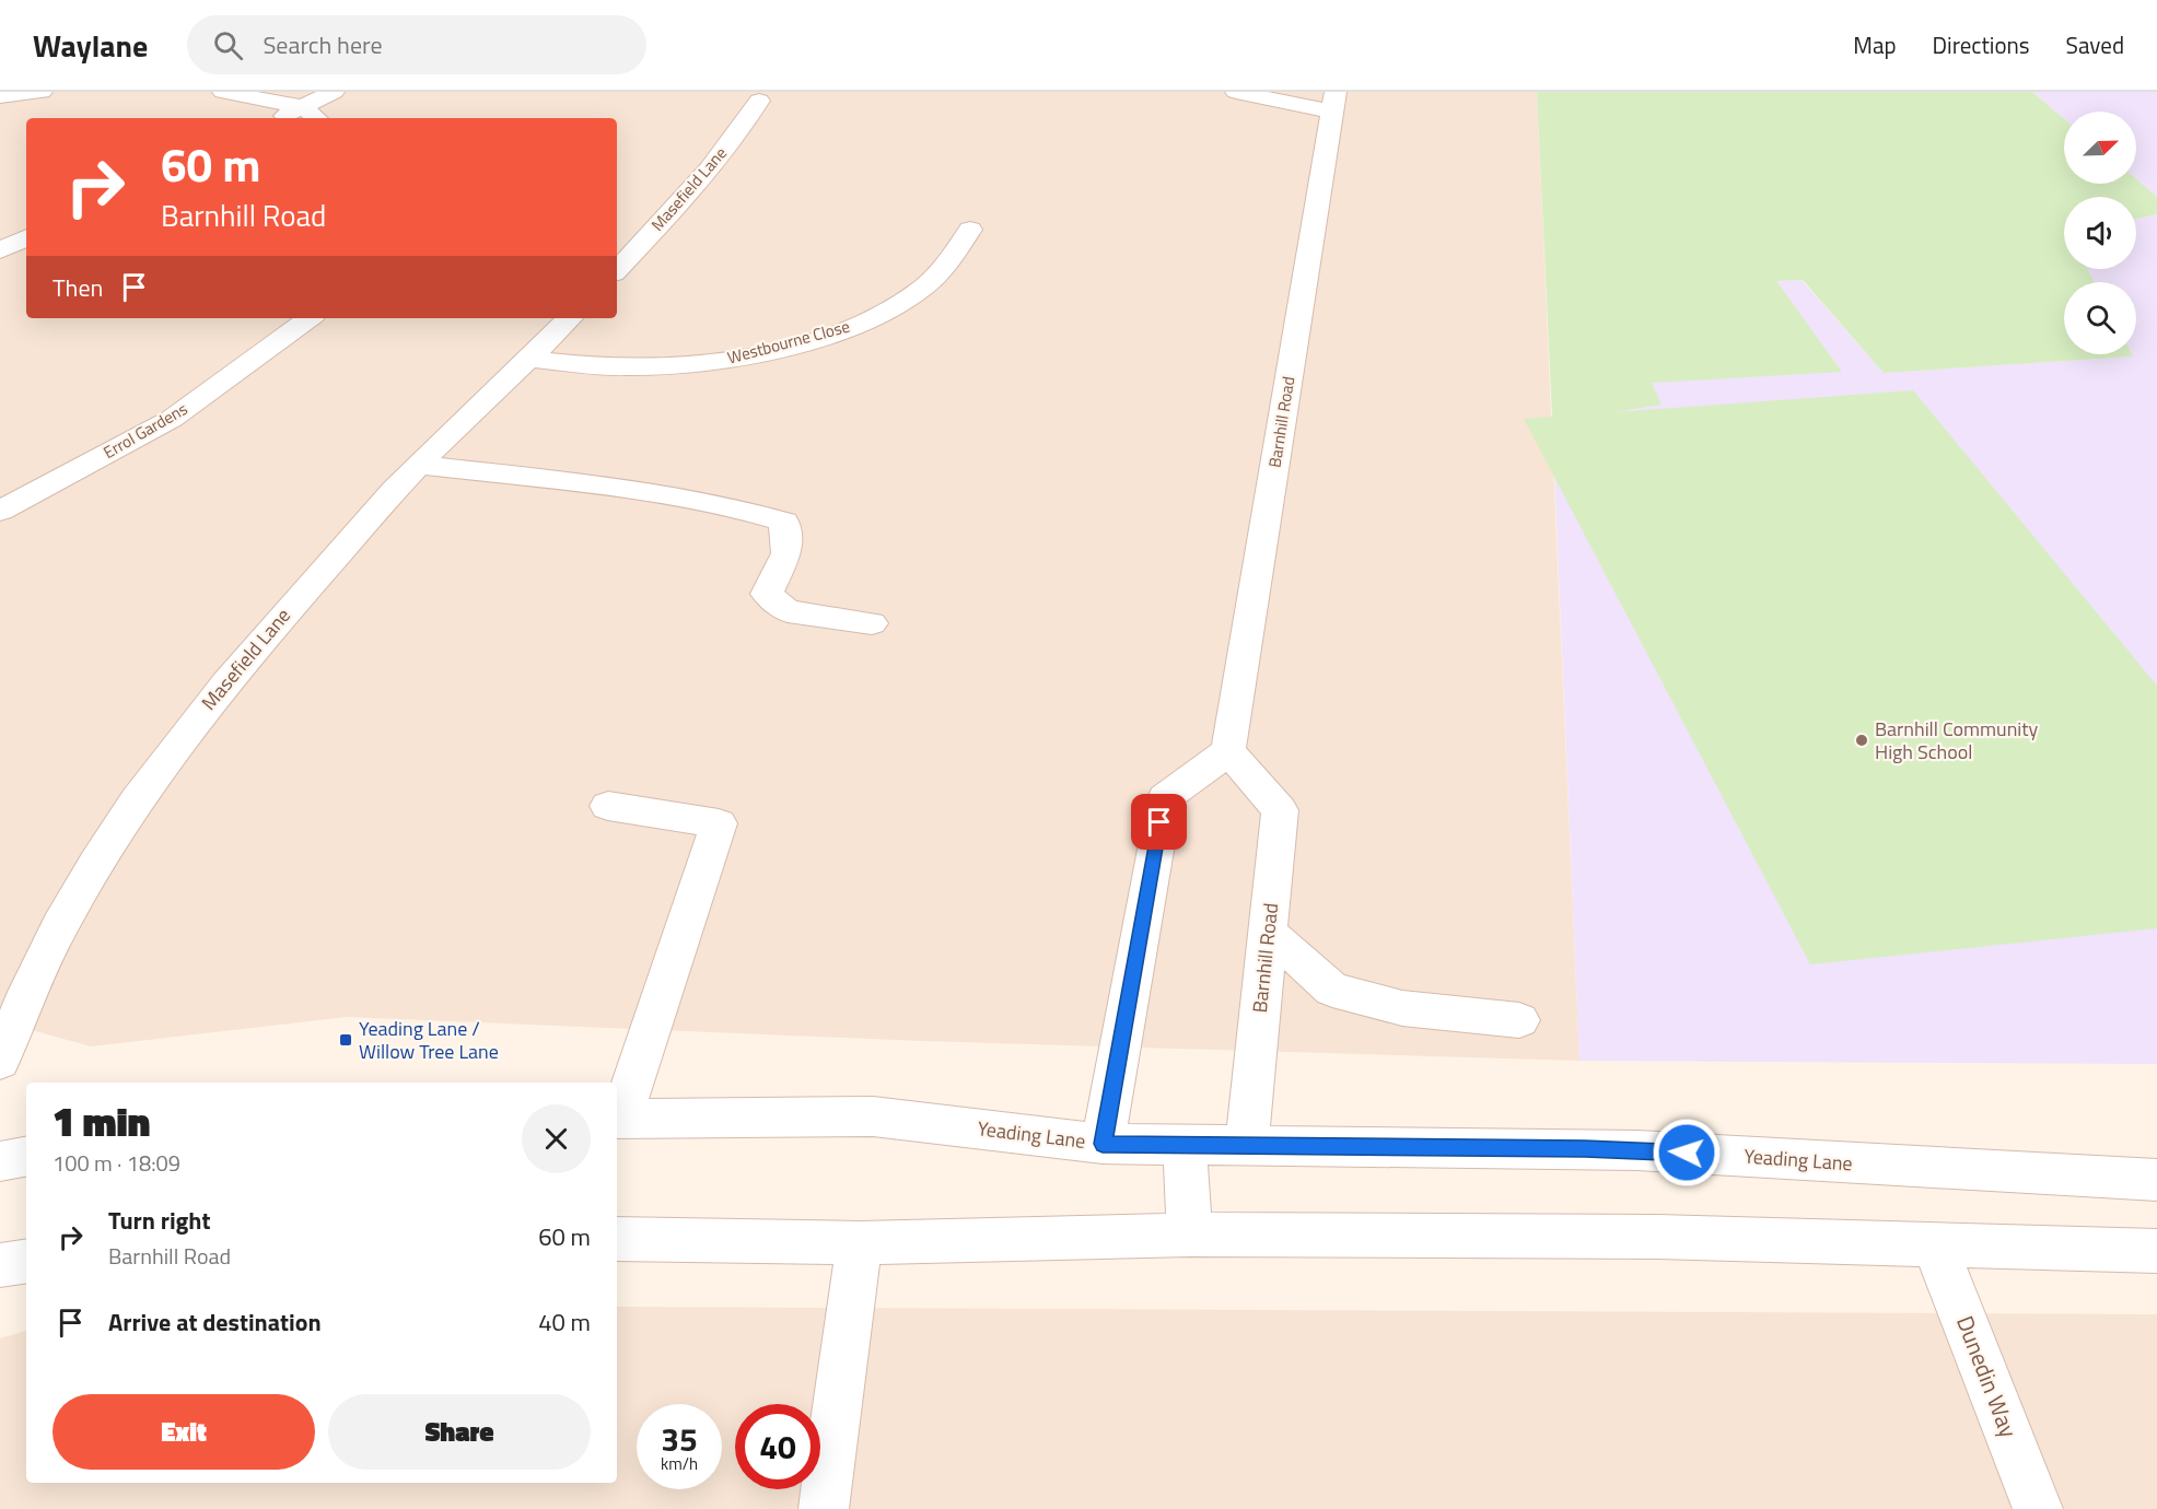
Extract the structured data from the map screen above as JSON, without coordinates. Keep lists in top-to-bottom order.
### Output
{
  "streets": {
    "street": [
      "Masefield Lane",
      "Westbourne Close",
      "Barnhill Road",
      "Errol Gardens",
      "Yeading Lane",
      "Dunedin Way"
    ]
  },
  "crossings": [
    ["Masefield Lane", "Westbourne Close"],
    ["Barnhill Road", "Yeading Lane"]
  ],
  "places": {
    "other": ["Barnhill Community High School"],
    "transit": ["Yeading Lane / Willow Tree Lane"]
  },
  "north": "top right",
  "page": {
    "header": "Waylane",
    "search": "Search here",
    "nav": ["Map", "Directions", "Saved"],
    "turn": ["60 m", "Barnhill Road"],
    "then": "Then",
    "heading": ["1 min", "100 m · 18:09"],
    "list": [
      {
        "name": "Turn right",
        "note": "Barnhill Road",
        "value": "60 m"
      },
      {
        "name": "Arrive at destination",
        "value": "40 m"
      }
    ],
    "buttons": ["Exit", "Share"],
    "speed": "35 km/h",
    "limit": "40"
  }
}
